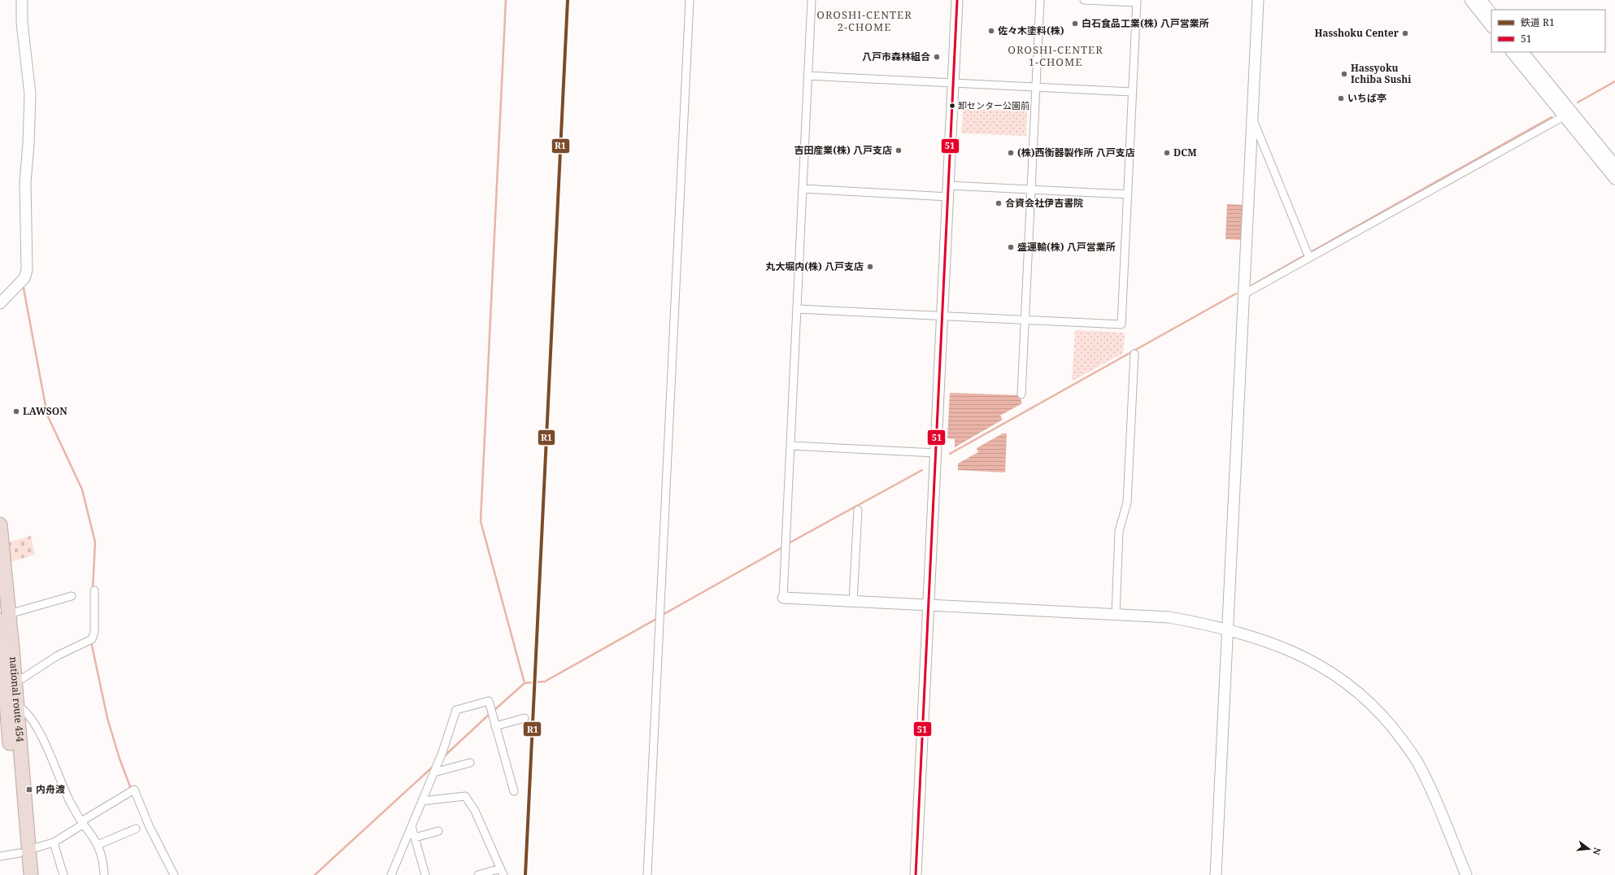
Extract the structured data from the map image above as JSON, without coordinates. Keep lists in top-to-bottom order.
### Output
{
  "streets": {
    "highway": ["national route 454"]
  },
  "districts": ["OROSHI-CENTER 2-CHOME", "OROSHI-CENTER 1-CHOME"],
  "places": {
    "other": [
      "白石食品工業(株) 八戸営業所",
      "佐々木塗料(株)",
      "Hasshoku Center",
      "八戸市森林組合",
      "Hassyoku Ichiba Sushi",
      "いちば亭",
      "卸センター公園前",
      "吉田産業(株) 八戸支店",
      "(株)西衡器製作所 八戸支店",
      "DCM",
      "合資会社伊吉書院",
      "盛運輸(株) 八戸営業所",
      "丸大堀内(株) 八戸支店",
      "LAWSON"
    ],
    "transit": ["内舟渡"]
  },
  "lines": ["rail line R1", "transit line 51"],
  "legend": ["鉄道 R1", "51"],
  "north": "right"
}
